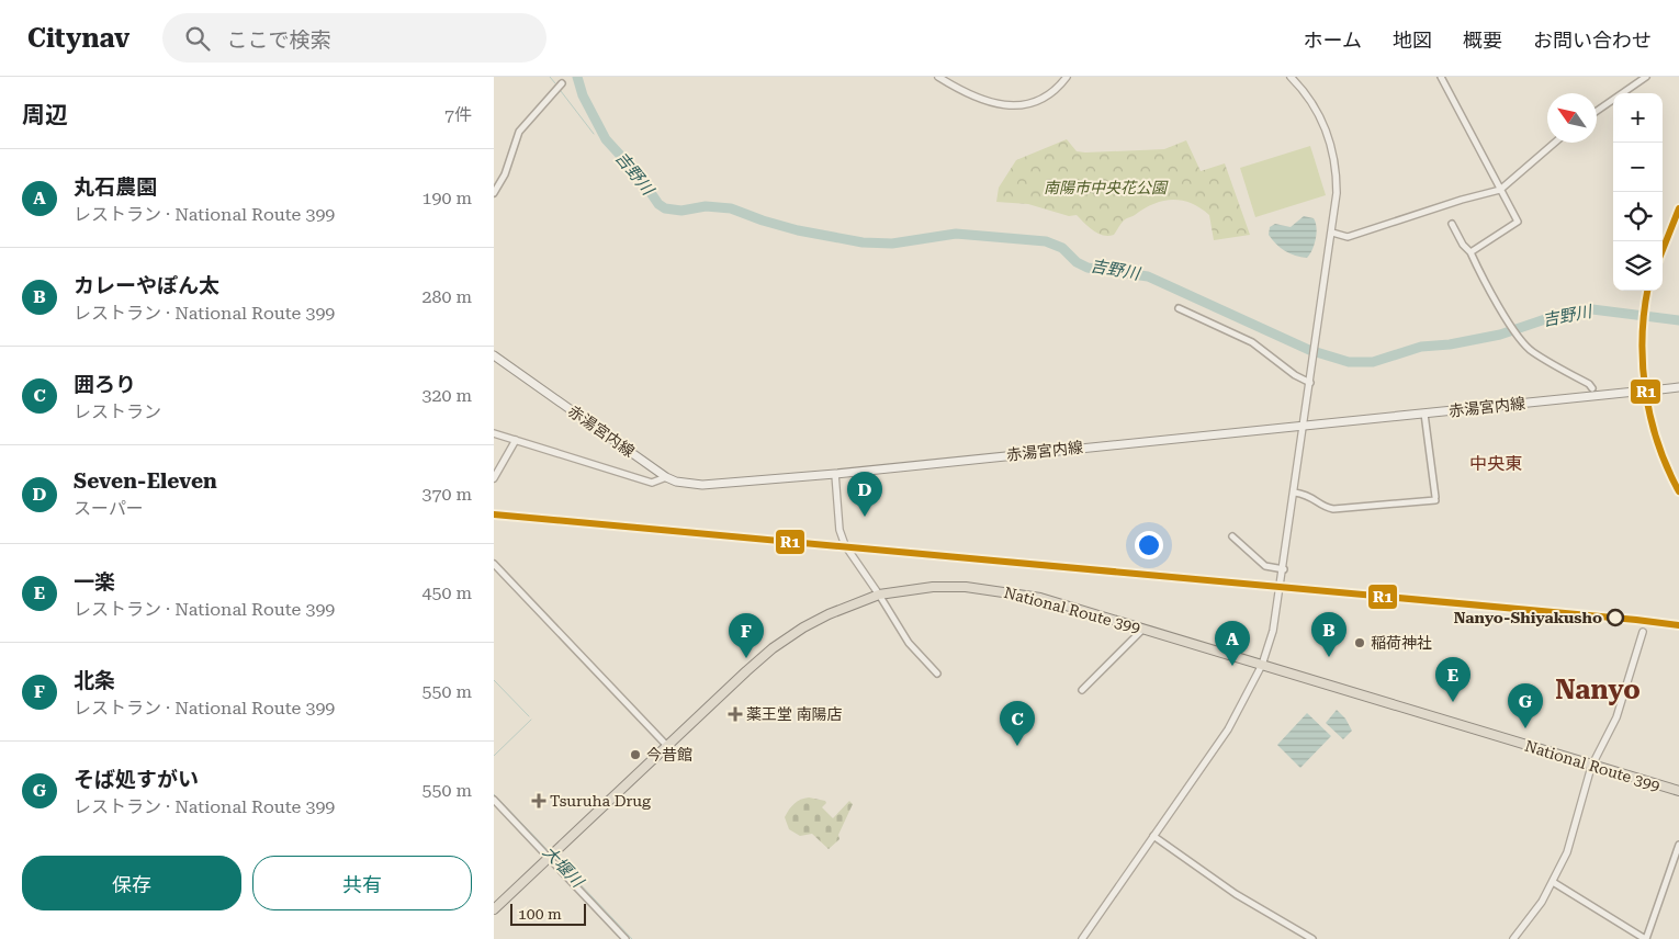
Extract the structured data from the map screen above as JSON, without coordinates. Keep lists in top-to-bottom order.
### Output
{
  "streets": {
    "highway": ["National Route 399"],
    "main road": ["赤湯宮内線"]
  },
  "districts": ["中央東", "Nanyo"],
  "water": ["吉野川", "大堰川"],
  "parks": ["南陽市中央花公園"],
  "places": {
    "other": ["Nanyo-Shiyakusho", "稲荷神社", "今昔館"],
    "health": ["薬王堂 南陽店", "Tsuruha Drug"]
  },
  "lines": ["transit line R1"],
  "scale_bar": "100 m",
  "north": "top left",
  "page": {
    "header": "Citynav",
    "search": "ここで検索",
    "nav": [
      "ホーム",
      "地図",
      "概要",
      "お問い合わせ"
    ],
    "heading": ["周辺", "7件"],
    "map_buttons": ["+", "−"],
    "list": [
      {
        "mark": "A",
        "name": "丸石農園",
        "note": "レストラン · National Route 399",
        "value": "190 m"
      },
      {
        "mark": "B",
        "name": "カレーやぽん太",
        "note": "レストラン · National Route 399",
        "value": "280 m"
      },
      {
        "mark": "C",
        "name": "囲ろり",
        "note": "レストラン",
        "value": "320 m"
      },
      {
        "mark": "D",
        "name": "Seven-Eleven",
        "note": "スーパー",
        "value": "370 m"
      },
      {
        "mark": "E",
        "name": "一楽",
        "note": "レストラン · National Route 399",
        "value": "450 m"
      },
      {
        "mark": "F",
        "name": "北条",
        "note": "レストラン · National Route 399",
        "value": "550 m"
      },
      {
        "mark": "G",
        "name": "そば処すがい",
        "note": "レストラン · National Route 399",
        "value": "550 m"
      }
    ],
    "pins": [
      "D",
      "B",
      "F",
      "A",
      "E",
      "G",
      "C"
    ],
    "buttons": ["保存", "共有"],
    "scale": "100 m"
  }
}
